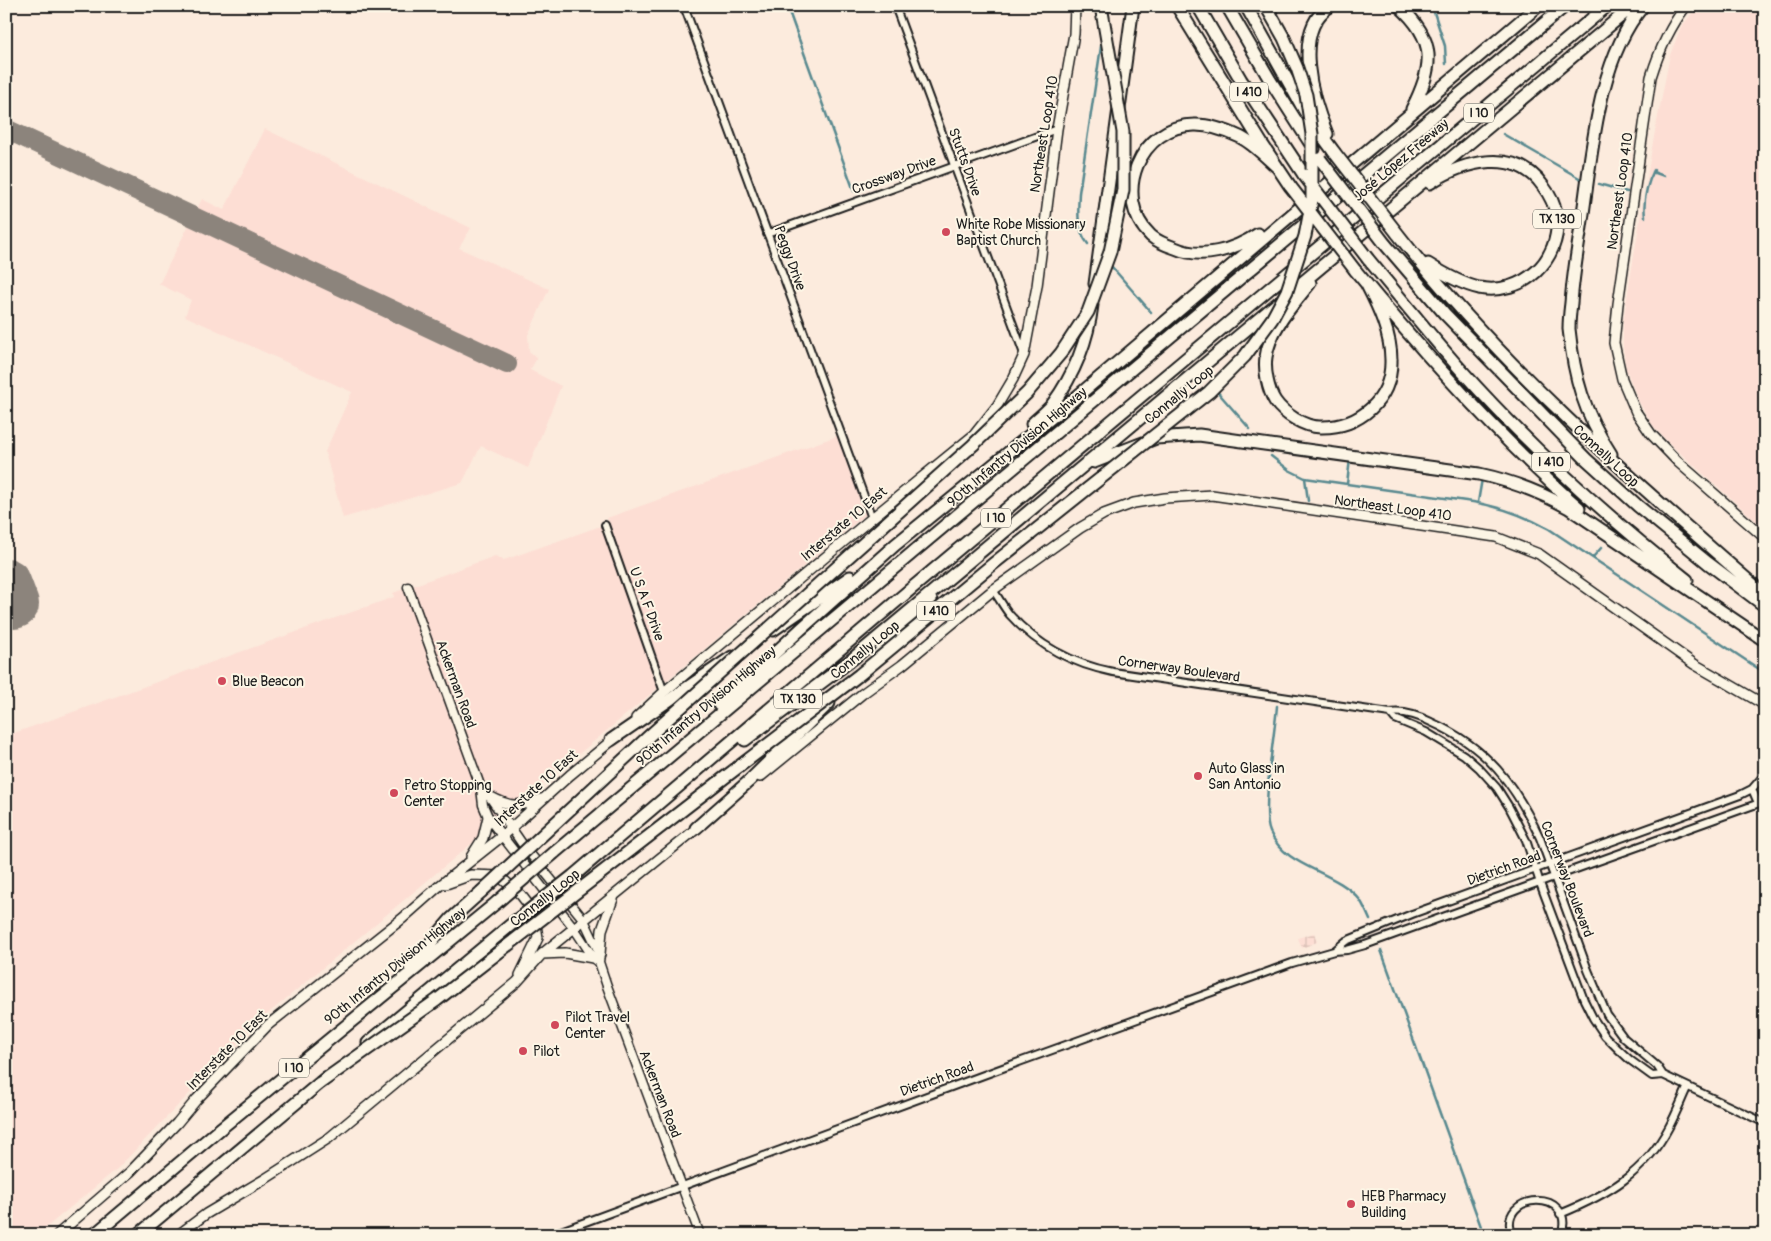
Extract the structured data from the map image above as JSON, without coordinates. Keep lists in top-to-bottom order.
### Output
{
  "streets": {
    "highway": [
      "I 410",
      "I 10",
      "José López Freeway",
      "TX 130",
      "Connally Loop",
      "90th Infantry Division Highway"
    ],
    "main road": ["Northeast Loop 410", "Interstate 10 East"],
    "street": [
      "Stutts Drive",
      "Crossway Drive",
      "Peggy Drive",
      "U S A F Drive",
      "Cornerway Boulevard",
      "Ackerman Road",
      "Dietrich Road"
    ]
  },
  "crossings": [
    ["I 10", "José López Freeway"],
    ["I 10", "TX 130"],
    ["I 10", "Connally Loop"],
    ["Northeast Loop 410", "Stutts Drive"],
    ["Northeast Loop 410", "Crossway Drive"],
    ["Northeast Loop 410", "Interstate 10 East"],
    ["Northeast Loop 410", "Cornerway Boulevard"],
    ["José López Freeway", "TX 130"],
    ["José López Freeway", "90th Infantry Division Highway"],
    ["Stutts Drive", "Crossway Drive"],
    ["Stutts Drive", "Interstate 10 East"],
    ["Crossway Drive", "Peggy Drive"],
    ["Peggy Drive", "Interstate 10 East"],
    ["Interstate 10 East", "U S A F Drive"],
    ["Interstate 10 East", "Ackerman Road"],
    ["Cornerway Boulevard", "Dietrich Road"],
    ["Ackerman Road", "Dietrich Road"]
  ],
  "places": [
    "White Robe Missionary Baptist Church",
    "Blue Beacon",
    "Auto Glass in San Antonio",
    "Petro Stopping Center",
    "Pilot Travel Center",
    "Pilot",
    "HEB Pharmacy Building"
  ]
}
